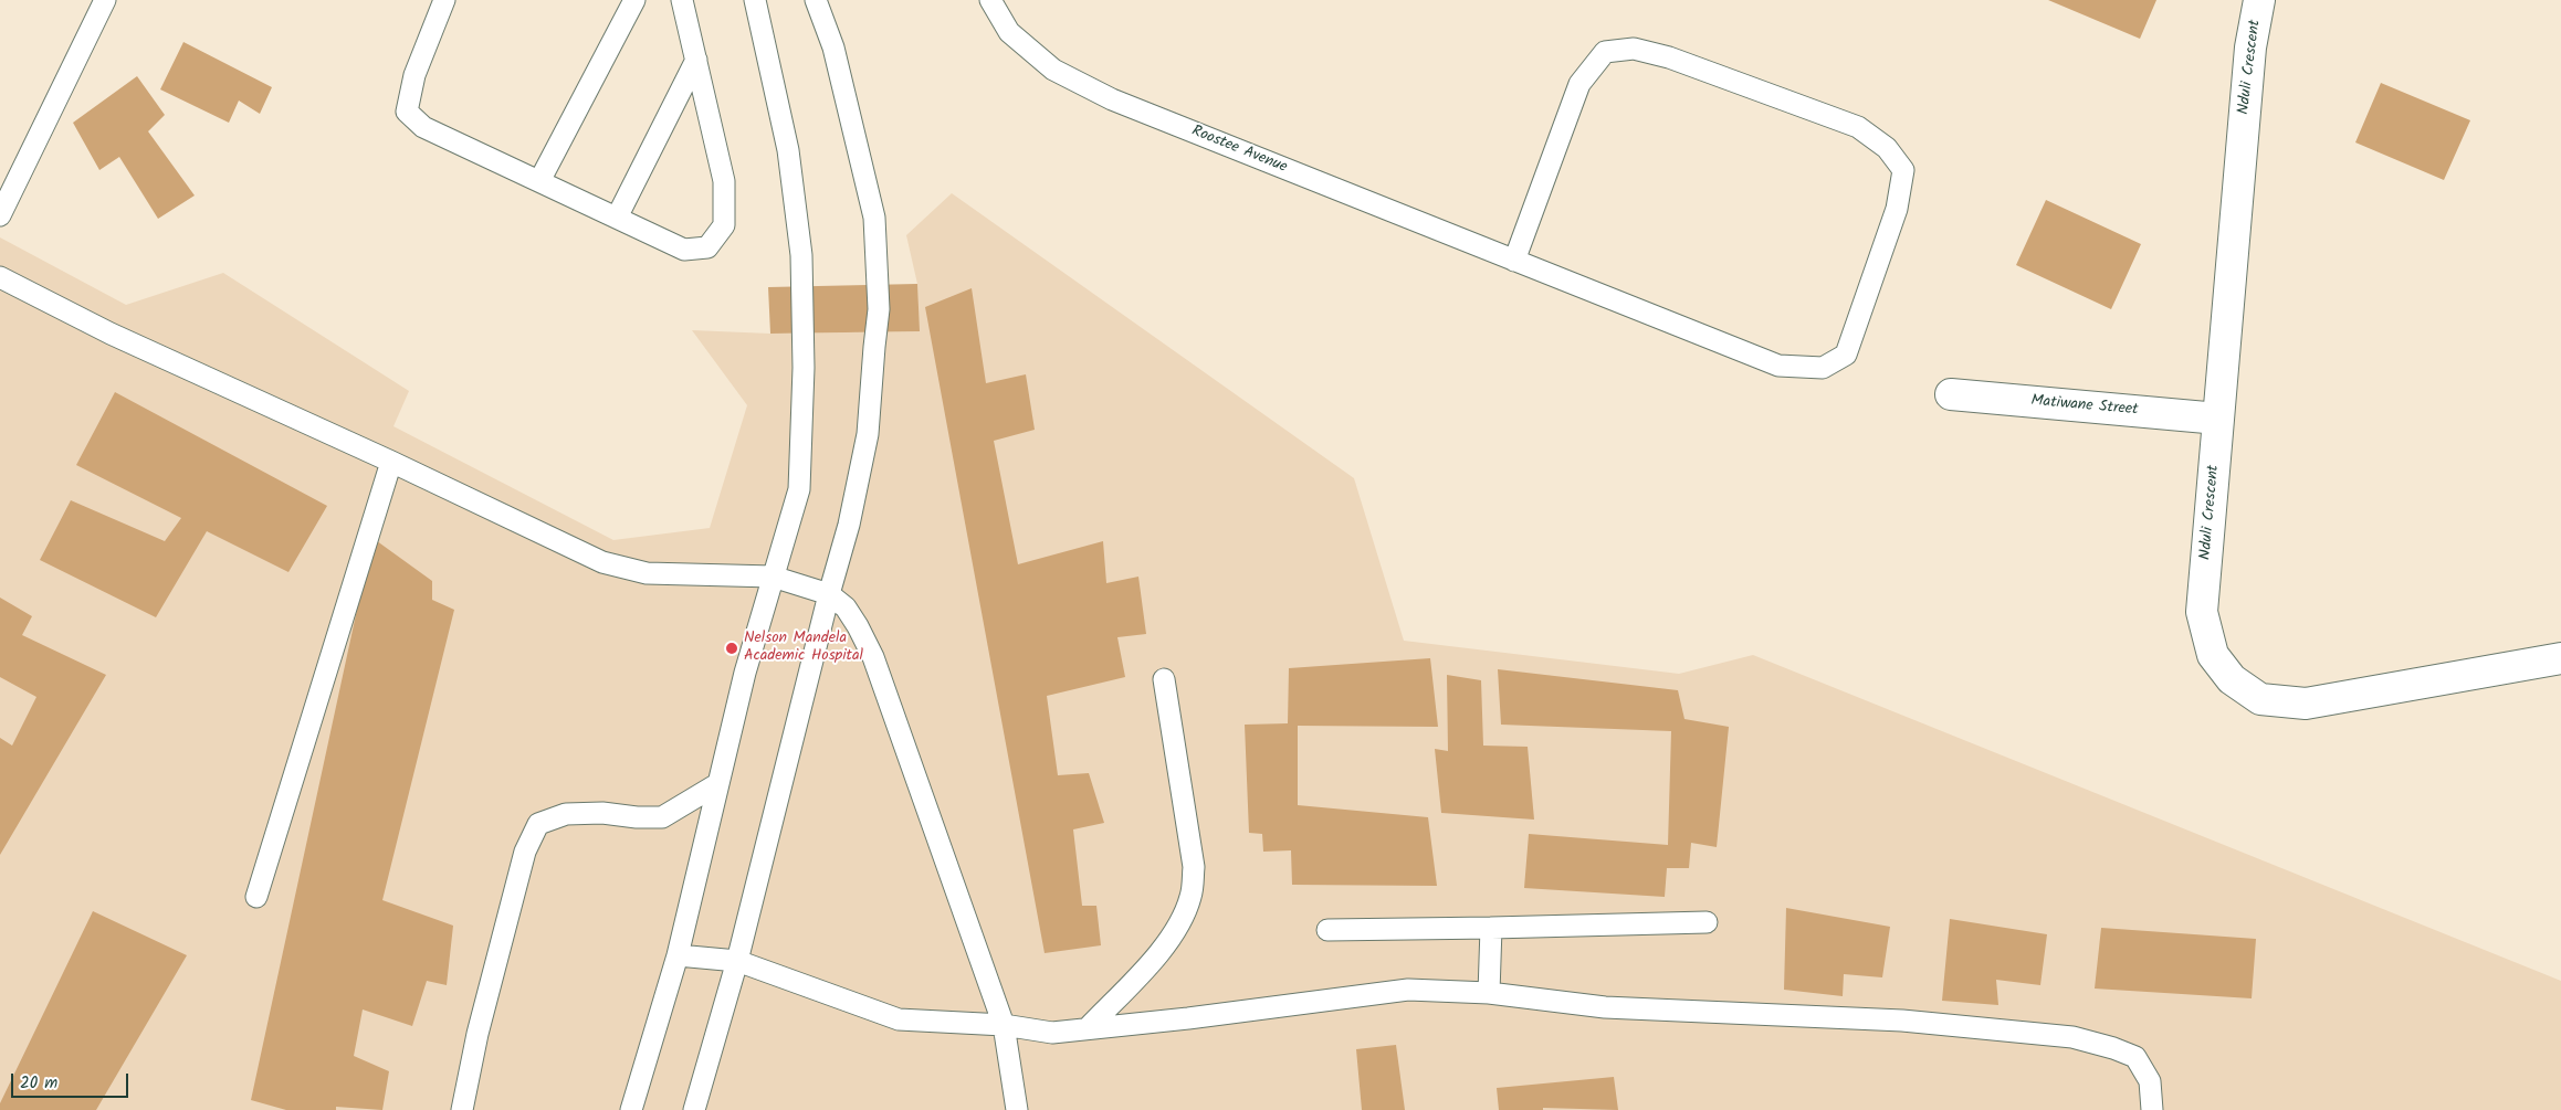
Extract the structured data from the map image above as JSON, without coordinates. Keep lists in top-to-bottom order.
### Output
{
  "streets": {
    "street": ["Nduli Crescent", "Matiwane Street"],
    "lane": ["Roostee Avenue"]
  },
  "crossings": [
    ["Nduli Crescent", "Matiwane Street"]
  ],
  "places": ["Nelson Mandela Academic Hospital"],
  "scale_bar": "20 m"
}
